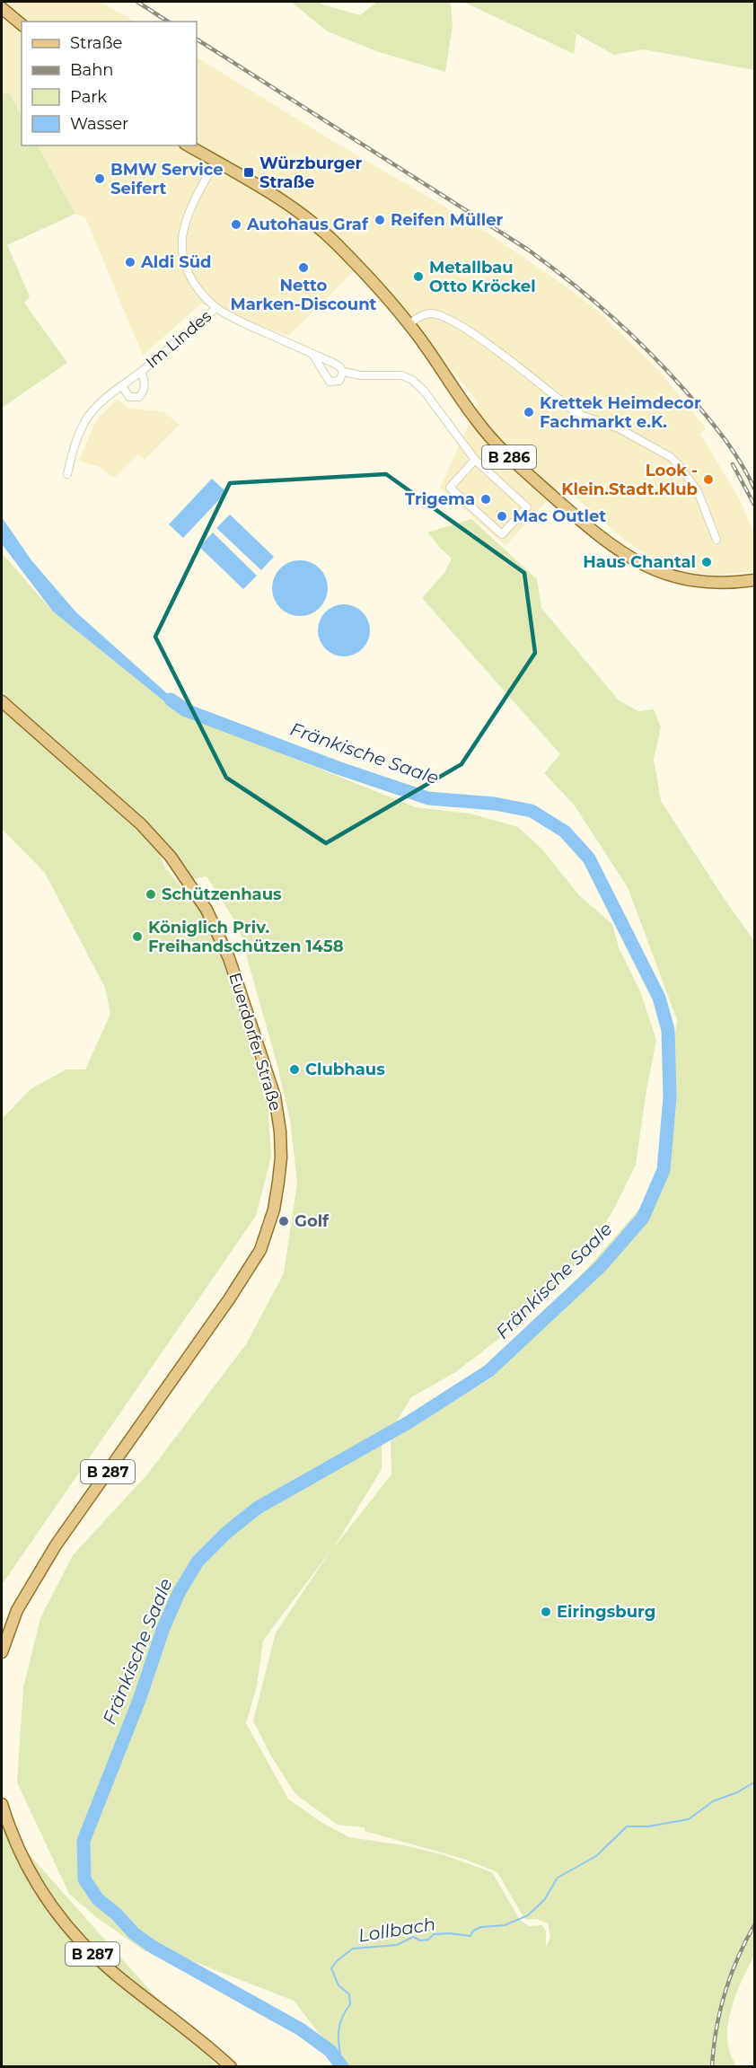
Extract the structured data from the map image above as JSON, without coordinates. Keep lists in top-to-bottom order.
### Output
{
  "streets": {
    "main road": ["B 286", "Euerdorfer Straße", "B 287"],
    "street": ["Im Lindes"]
  },
  "water": ["Fränkische Saale", "Lollbach"],
  "places": {
    "transit": ["Würzburger Straße"],
    "other": [
      "BMW Service Seifert",
      "Reifen Müller",
      "Autohaus Graf",
      "Aldi Süd",
      "Netto Marken-Discount",
      "Metallbau Otto Kröckel",
      "Krettek Heimdecor Fachmarkt e.K.",
      "Look - Klein.Stadt.Klub",
      "Trigema",
      "Mac Outlet",
      "Haus Chantal",
      "Schützenhaus",
      "Königlich Priv. Freihandschützen 1458",
      "Clubhaus",
      "Golf",
      "Eiringsburg"
    ]
  },
  "legend": [
    "Straße",
    "Bahn",
    "Park",
    "Wasser"
  ]
}
